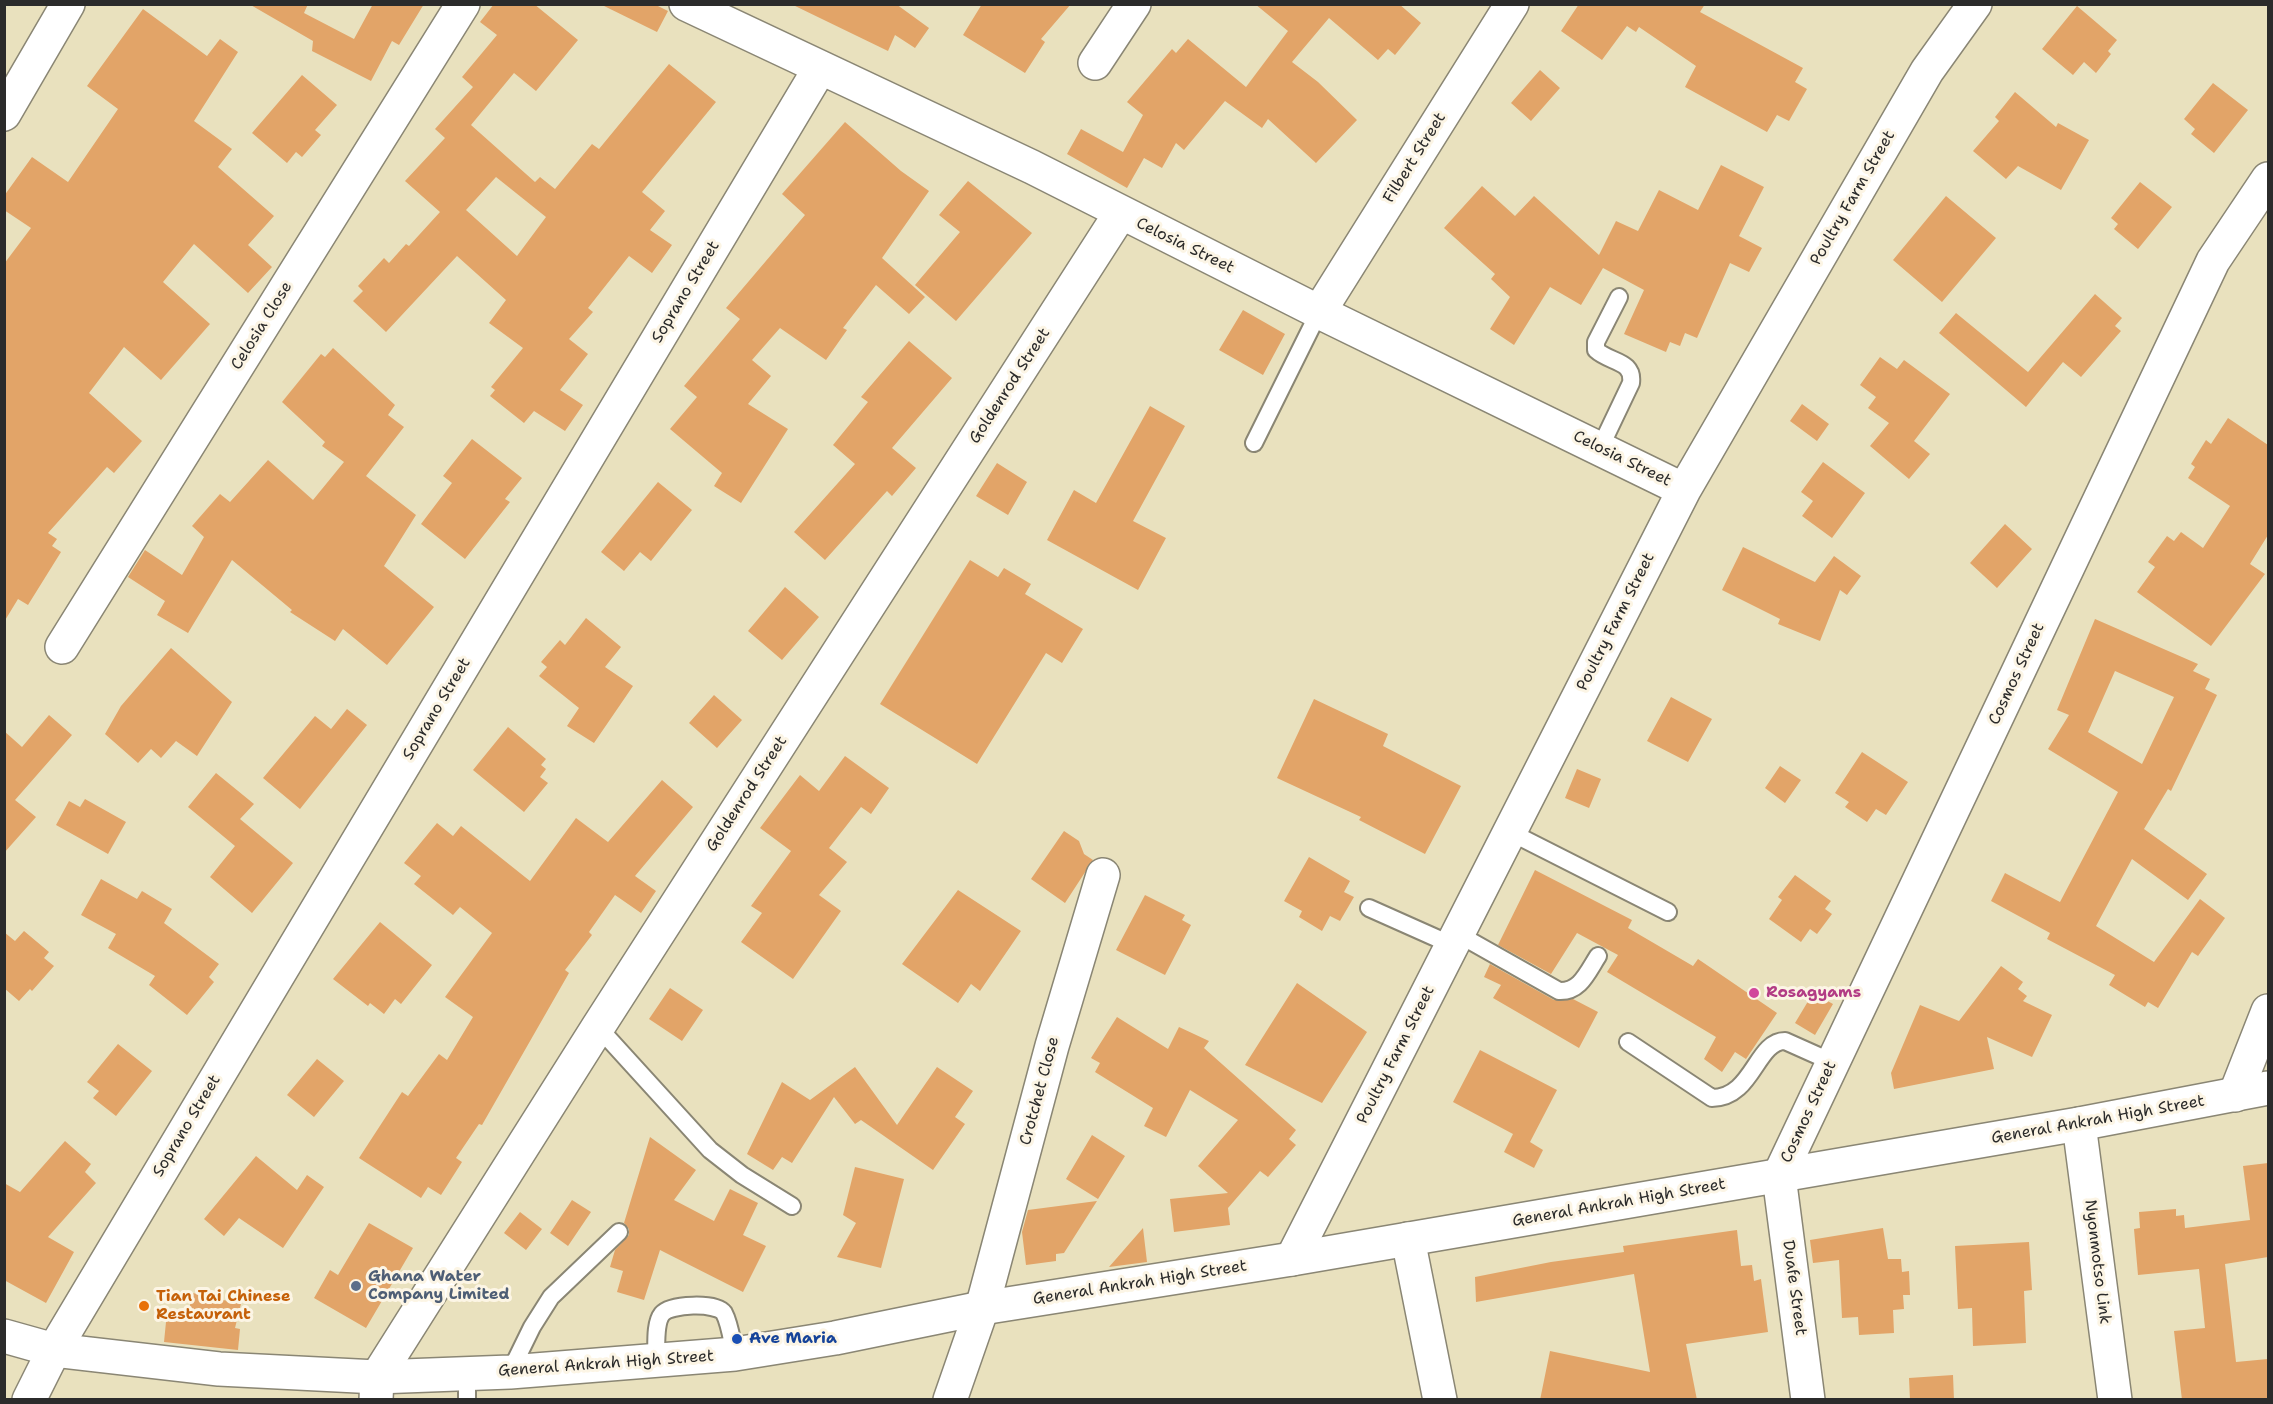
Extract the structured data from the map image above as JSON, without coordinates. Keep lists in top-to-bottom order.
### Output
{
  "streets": {
    "street": [
      "Filbert Street",
      "Poultry Farm Street",
      "Celosia Street",
      "Soprano Street",
      "Celosia Close",
      "Goldenrod Street",
      "Cosmos Street",
      "Crotchet Close",
      "General Ankrah High Street",
      "Nyonmotso Link",
      "Duafe Street"
    ]
  },
  "crossings": [
    ["Filbert Street", "Celosia Street"],
    ["Poultry Farm Street", "Celosia Street"],
    ["Poultry Farm Street", "General Ankrah High Street"],
    ["Celosia Street", "Soprano Street"],
    ["Celosia Street", "Goldenrod Street"],
    ["Soprano Street", "General Ankrah High Street"],
    ["Goldenrod Street", "General Ankrah High Street"],
    ["Cosmos Street", "General Ankrah High Street"],
    ["Cosmos Street", "Duafe Street"],
    ["Crotchet Close", "General Ankrah High Street"],
    ["General Ankrah High Street", "Nyonmotso Link"],
    ["General Ankrah High Street", "Duafe Street"]
  ],
  "places": [
    "Rosagyams",
    "Ghana Water Company Limited",
    "Tian Tai Chinese Restaurant",
    "Ave Maria"
  ]
}
